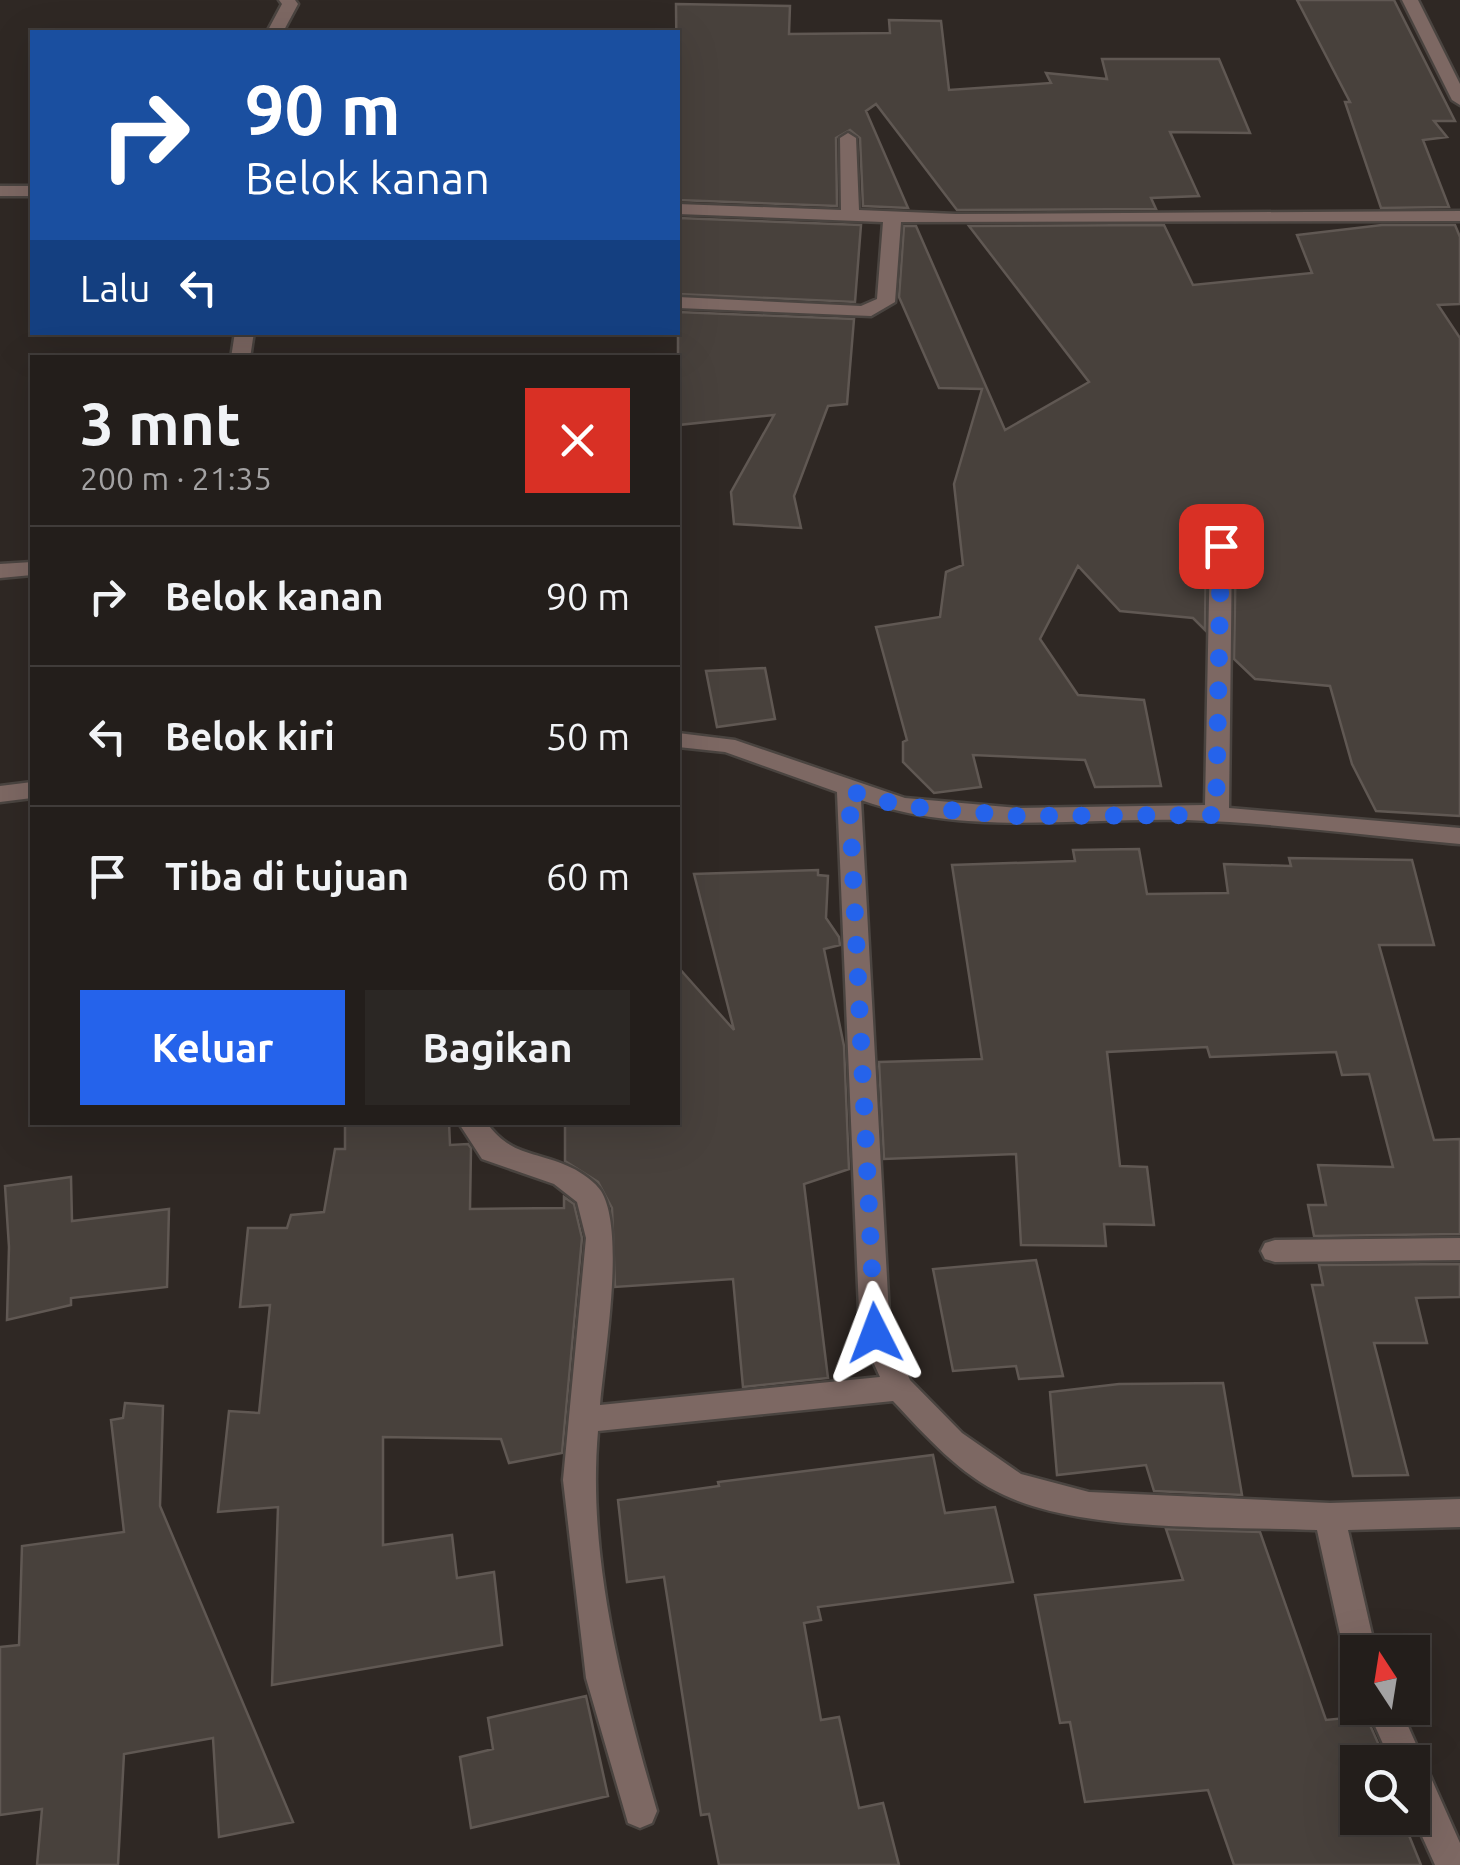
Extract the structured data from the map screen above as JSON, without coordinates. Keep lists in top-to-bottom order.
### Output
{
  "north": "top",
  "page": {
    "turn": ["90 m", "Belok kanan"],
    "then": "Lalu",
    "heading": ["3 mnt", "200 m · 21:35"],
    "list": [
      {
        "name": "Belok kanan",
        "value": "90 m"
      },
      {
        "name": "Belok kiri",
        "value": "50 m"
      },
      {
        "name": "Tiba di tujuan",
        "value": "60 m"
      }
    ],
    "buttons": ["Keluar", "Bagikan"]
  }
}
